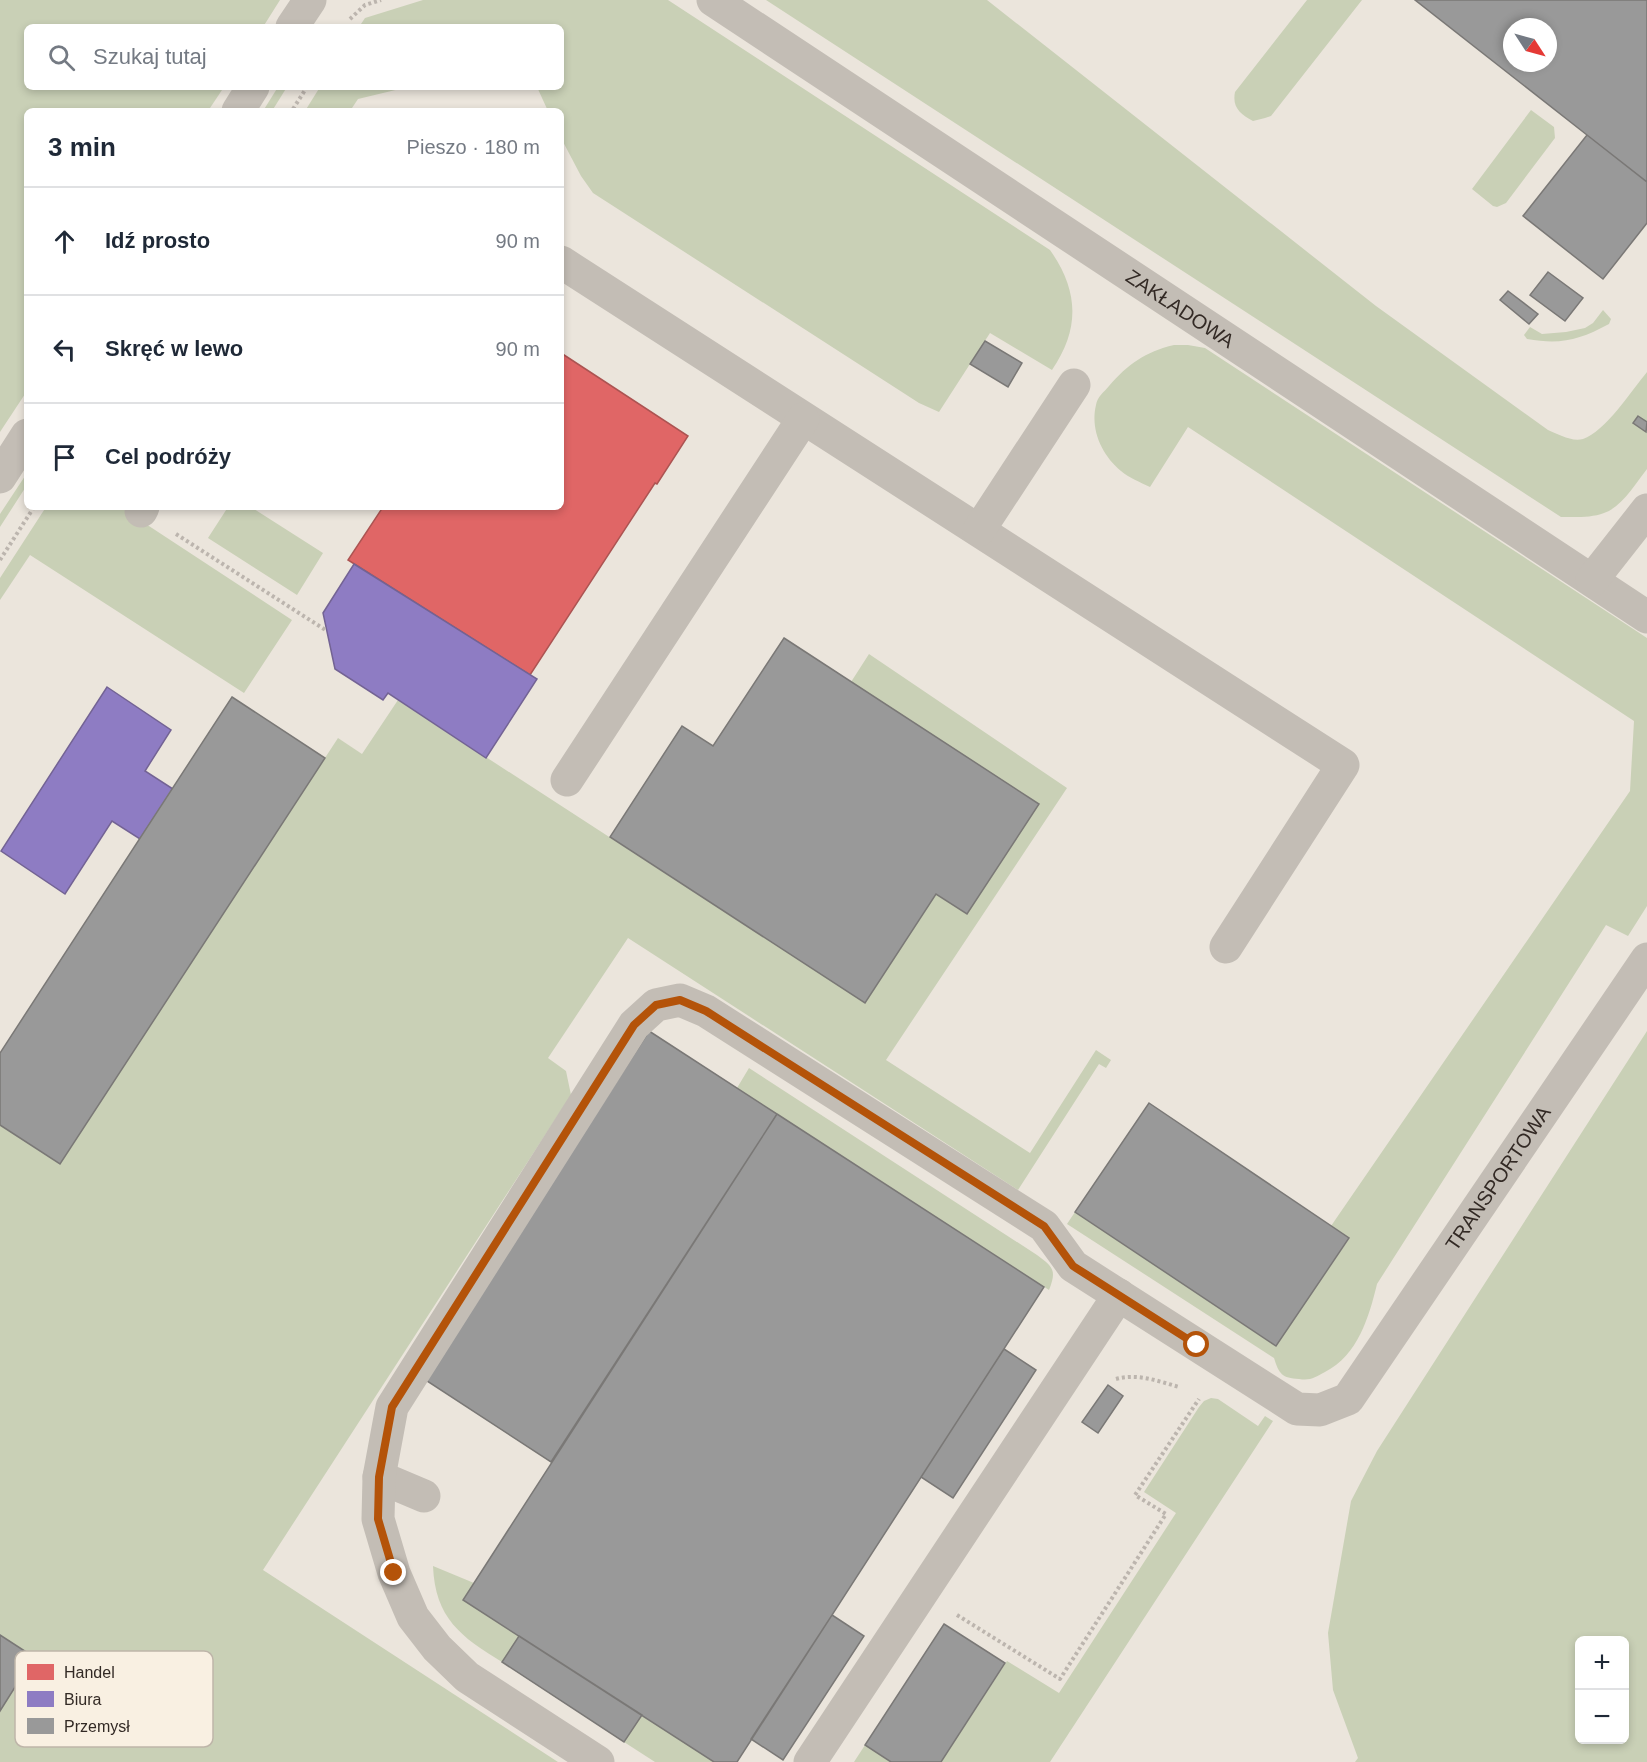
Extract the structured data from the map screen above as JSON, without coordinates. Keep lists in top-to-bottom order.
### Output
{
  "streets": {
    "street": ["ZAKŁADOWA", "TRANSPORTOWA"]
  },
  "legend": ["Handel", "Biura", "Przemysł"],
  "north": "bottom right",
  "page": {
    "search": "Szukaj tutaj",
    "heading": ["3 min", "Pieszo · 180 m"],
    "list": [
      ["Idź prosto", "90 m"],
      ["Skręć w lewo", "90 m"],
      "Cel podróży"
    ],
    "map_buttons": ["+", "−"]
  }
}
